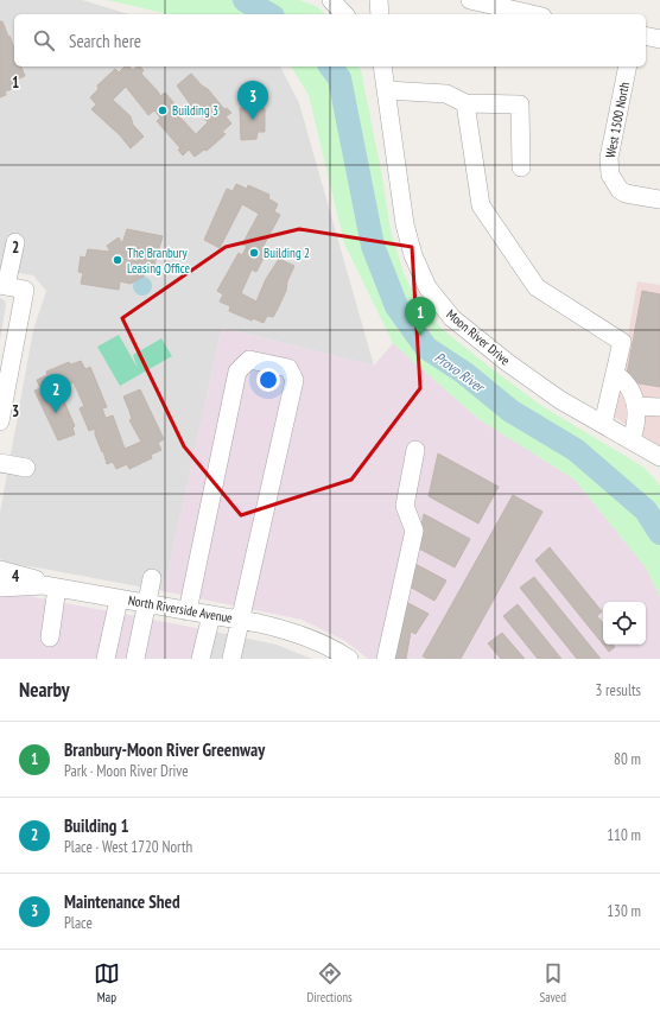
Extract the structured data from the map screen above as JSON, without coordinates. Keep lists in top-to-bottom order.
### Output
{
  "streets": {
    "street": ["West 1500 North", "Moon River Drive", "North Riverside Avenue"]
  },
  "water": ["Provo River"],
  "places": ["Building 3", "Building 2", "The Branbury Leasing Office"],
  "page": {
    "search": "Search here",
    "pins": ["3", "1", "2"],
    "heading": ["Nearby", "3 results"],
    "list": [
      {
        "mark": "1",
        "name": "Branbury-Moon River Greenway",
        "note": "Park · Moon River Drive",
        "value": "80 m"
      },
      {
        "mark": "2",
        "name": "Building 1",
        "note": "Place · West 1720 North",
        "value": "110 m"
      },
      {
        "mark": "3",
        "name": "Maintenance Shed",
        "note": "Place",
        "value": "130 m"
      }
    ],
    "nav": ["Map", "Directions", "Saved"]
  },
  "grid": {
    "rows": [
      "1",
      "2",
      "3",
      "4"
    ]
  }
}
